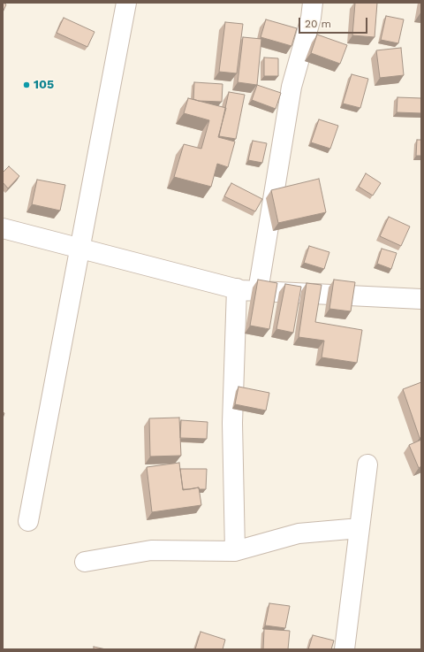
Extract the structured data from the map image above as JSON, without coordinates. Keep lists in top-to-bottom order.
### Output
{
  "places": ["105"],
  "scale_bar": "20 m"
}
